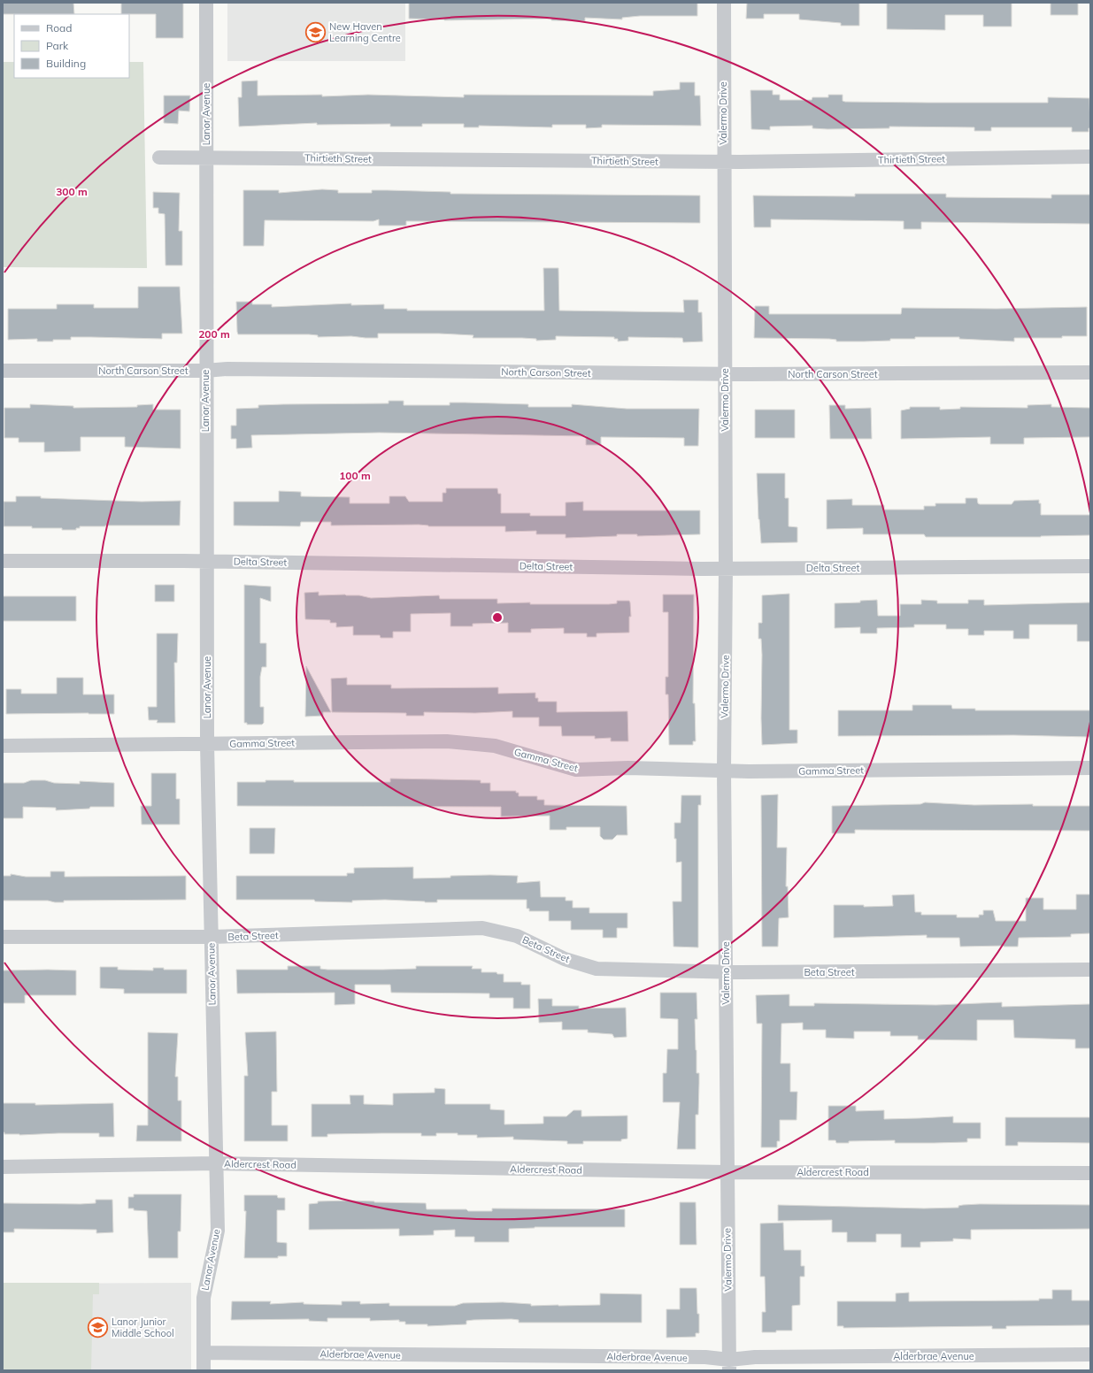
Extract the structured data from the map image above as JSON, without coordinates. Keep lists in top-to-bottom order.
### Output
{
  "streets": {
    "street": [
      "Valermo Drive",
      "Lanor Avenue",
      "Thirtieth Street",
      "North Carson Street",
      "Delta Street",
      "Gamma Street",
      "Beta Street",
      "Aldercrest Road",
      "Alderbrae Avenue"
    ]
  },
  "crossings": [
    ["Valermo Drive", "Thirtieth Street"],
    ["Valermo Drive", "North Carson Street"],
    ["Valermo Drive", "Delta Street"],
    ["Valermo Drive", "Gamma Street"],
    ["Valermo Drive", "Beta Street"],
    ["Valermo Drive", "Aldercrest Road"],
    ["Valermo Drive", "Alderbrae Avenue"],
    ["Lanor Avenue", "Thirtieth Street"],
    ["Lanor Avenue", "North Carson Street"],
    ["Lanor Avenue", "Delta Street"],
    ["Lanor Avenue", "Gamma Street"],
    ["Lanor Avenue", "Beta Street"],
    ["Lanor Avenue", "Aldercrest Road"],
    ["Lanor Avenue", "Alderbrae Avenue"]
  ],
  "places": {
    "school or university": ["New Haven Learning Centre", "Lanor Junior Middle School"]
  },
  "legend": ["Road", "Park", "Building"],
  "rings": ["300 m", "200 m", "100 m"]
}
